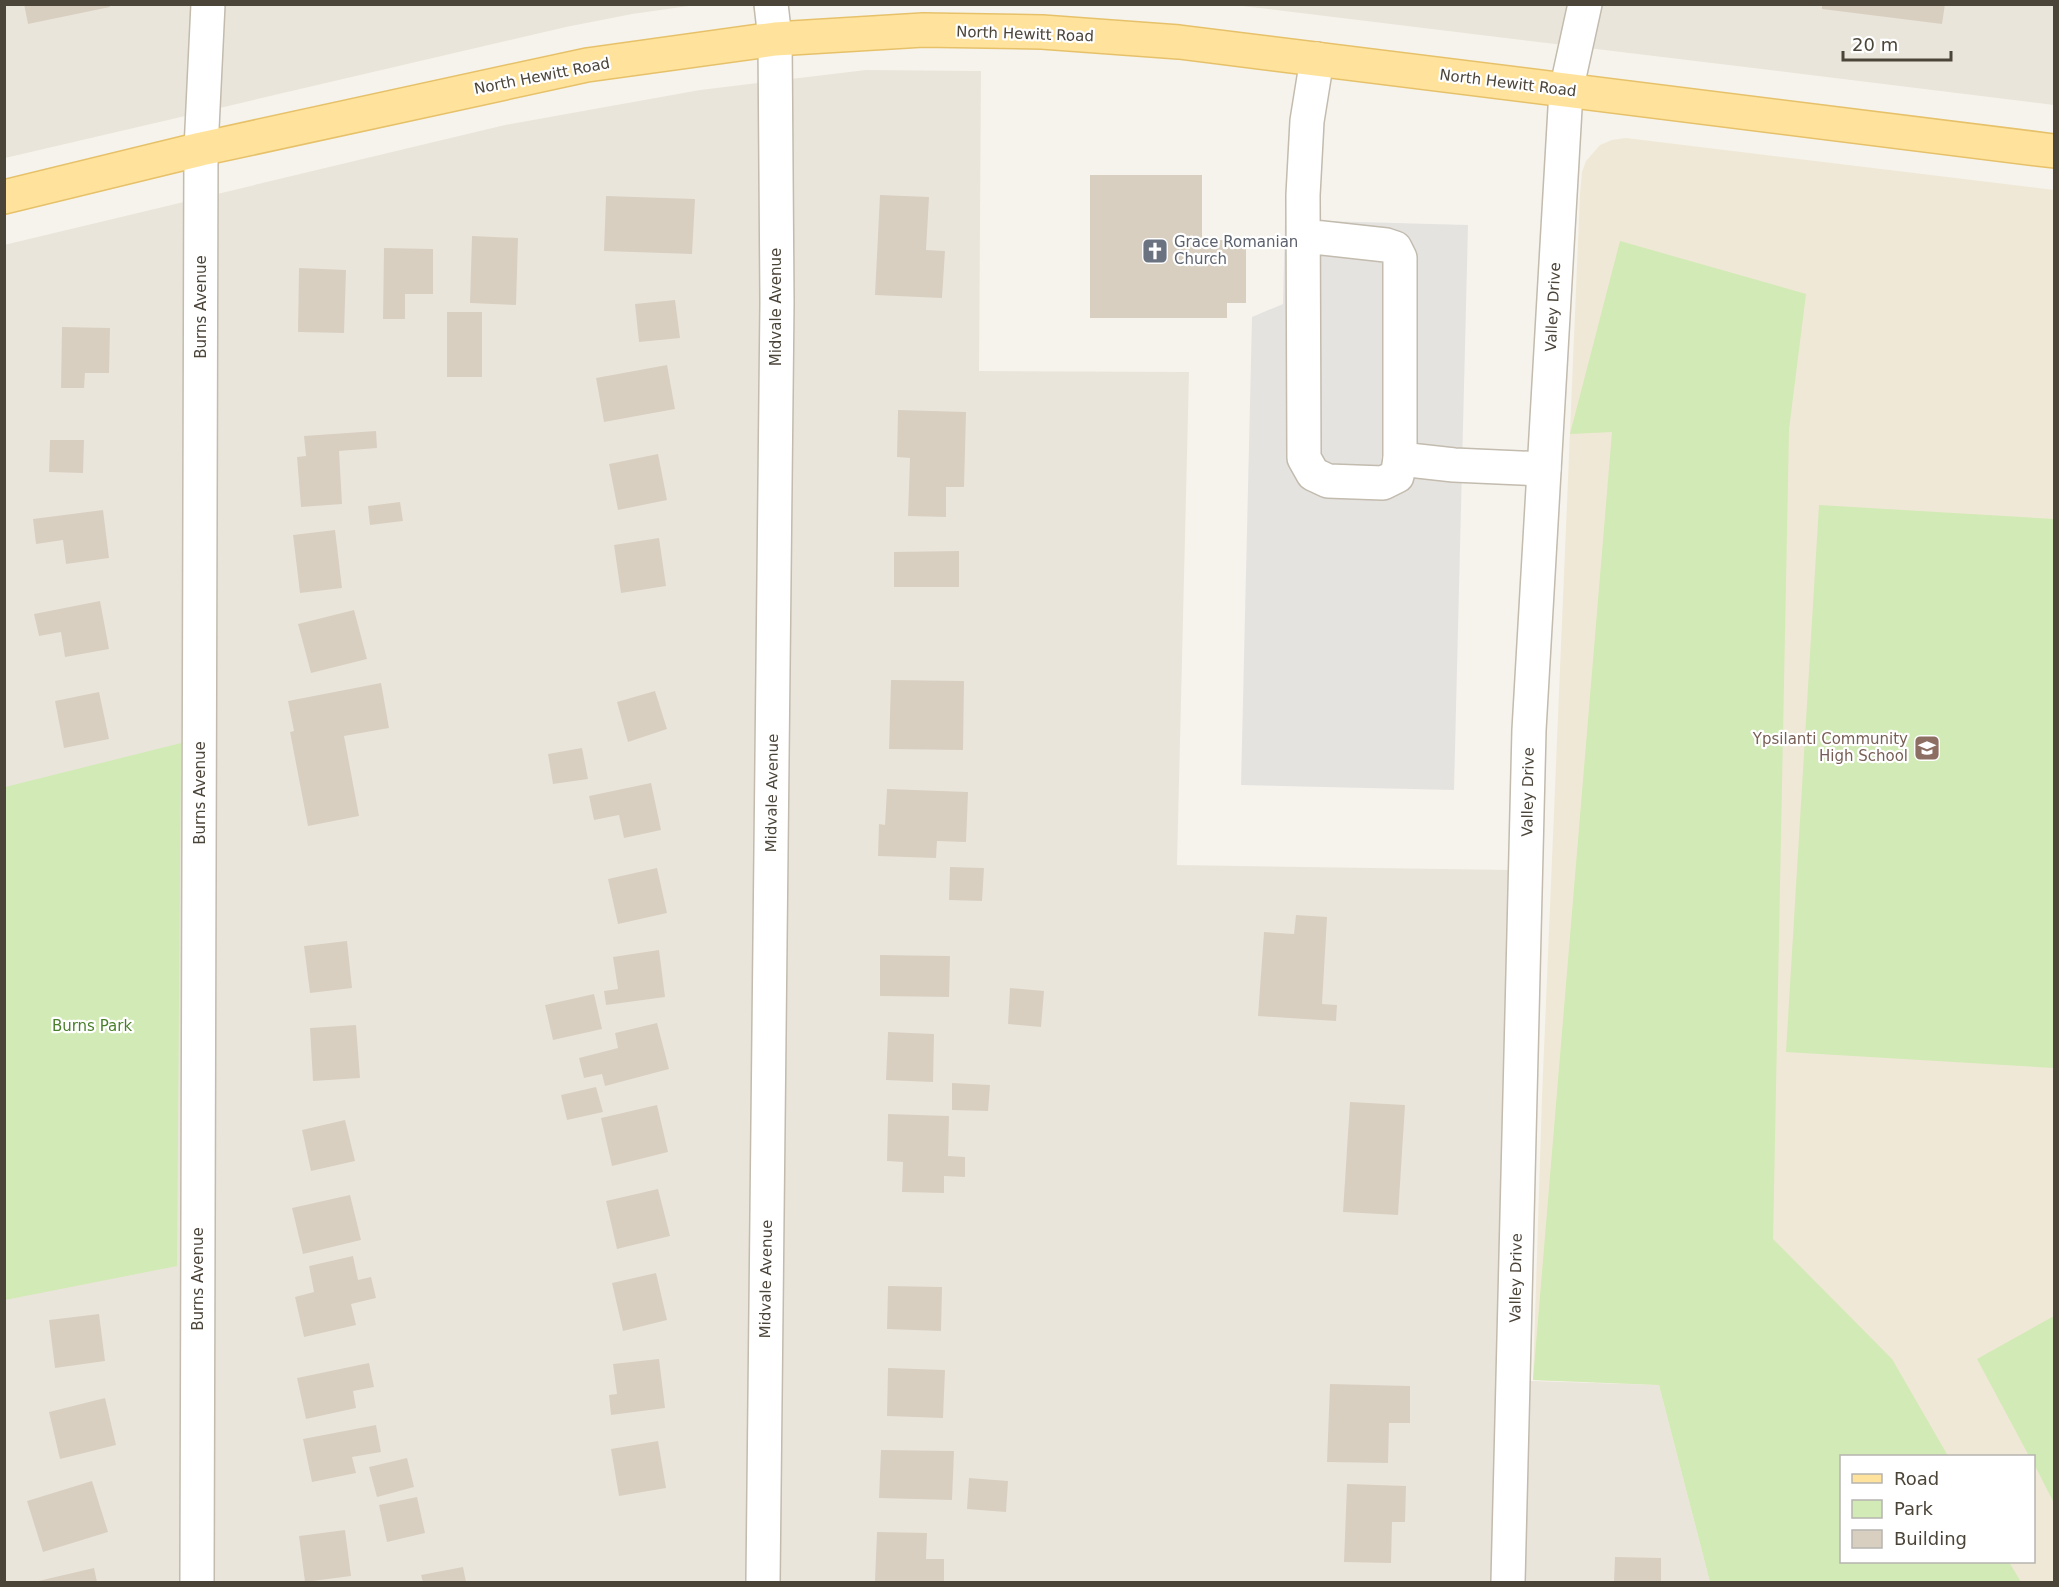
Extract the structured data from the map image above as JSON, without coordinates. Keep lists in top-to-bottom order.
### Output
{
  "streets": {
    "main road": ["North Hewitt Road"],
    "street": ["Burns Avenue", "Midvale Avenue", "Valley Drive"]
  },
  "crossings": [
    ["North Hewitt Road", "Burns Avenue"],
    ["North Hewitt Road", "Midvale Avenue"],
    ["North Hewitt Road", "Valley Drive"]
  ],
  "parks": ["Burns Park"],
  "places": {
    "church": ["Grace Romanian Church"],
    "school or university": ["Ypsilanti Community High School"]
  },
  "legend": ["Road", "Park", "Building"],
  "scale_bar": "20 m"
}
